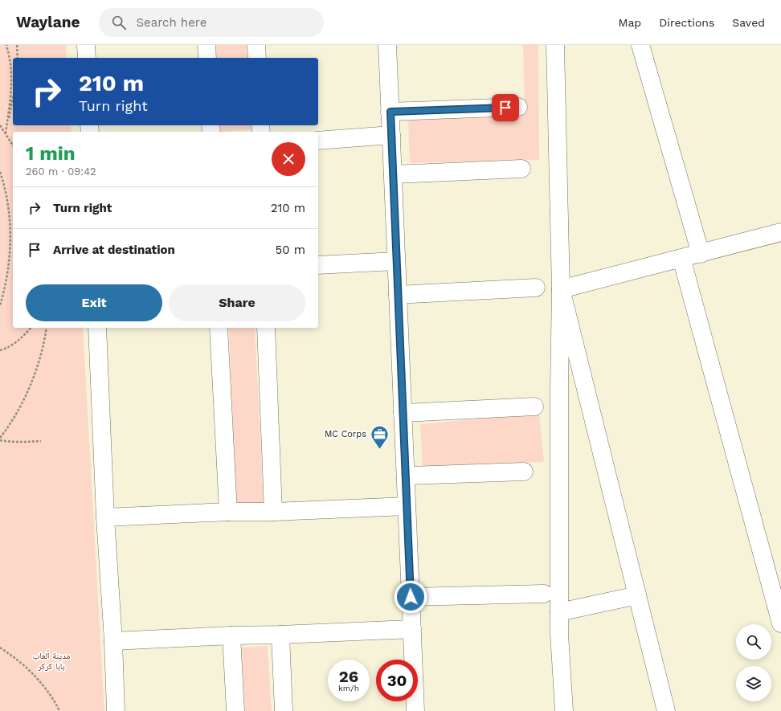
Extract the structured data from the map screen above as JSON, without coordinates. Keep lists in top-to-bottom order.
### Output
{
  "parks": ["مدينة ألعاب بابا كركر"],
  "places": {
    "office": ["MC Corps"]
  },
  "page": {
    "header": "Waylane",
    "search": "Search here",
    "nav": ["Map", "Directions", "Saved"],
    "turn": ["210 m", "Turn right"],
    "heading": ["1 min", "260 m · 09:42"],
    "list": [
      {
        "name": "Turn right",
        "value": "210 m"
      },
      {
        "name": "Arrive at destination",
        "value": "50 m"
      }
    ],
    "buttons": ["Exit", "Share"],
    "speed": "26 km/h",
    "limit": "30"
  }
}
